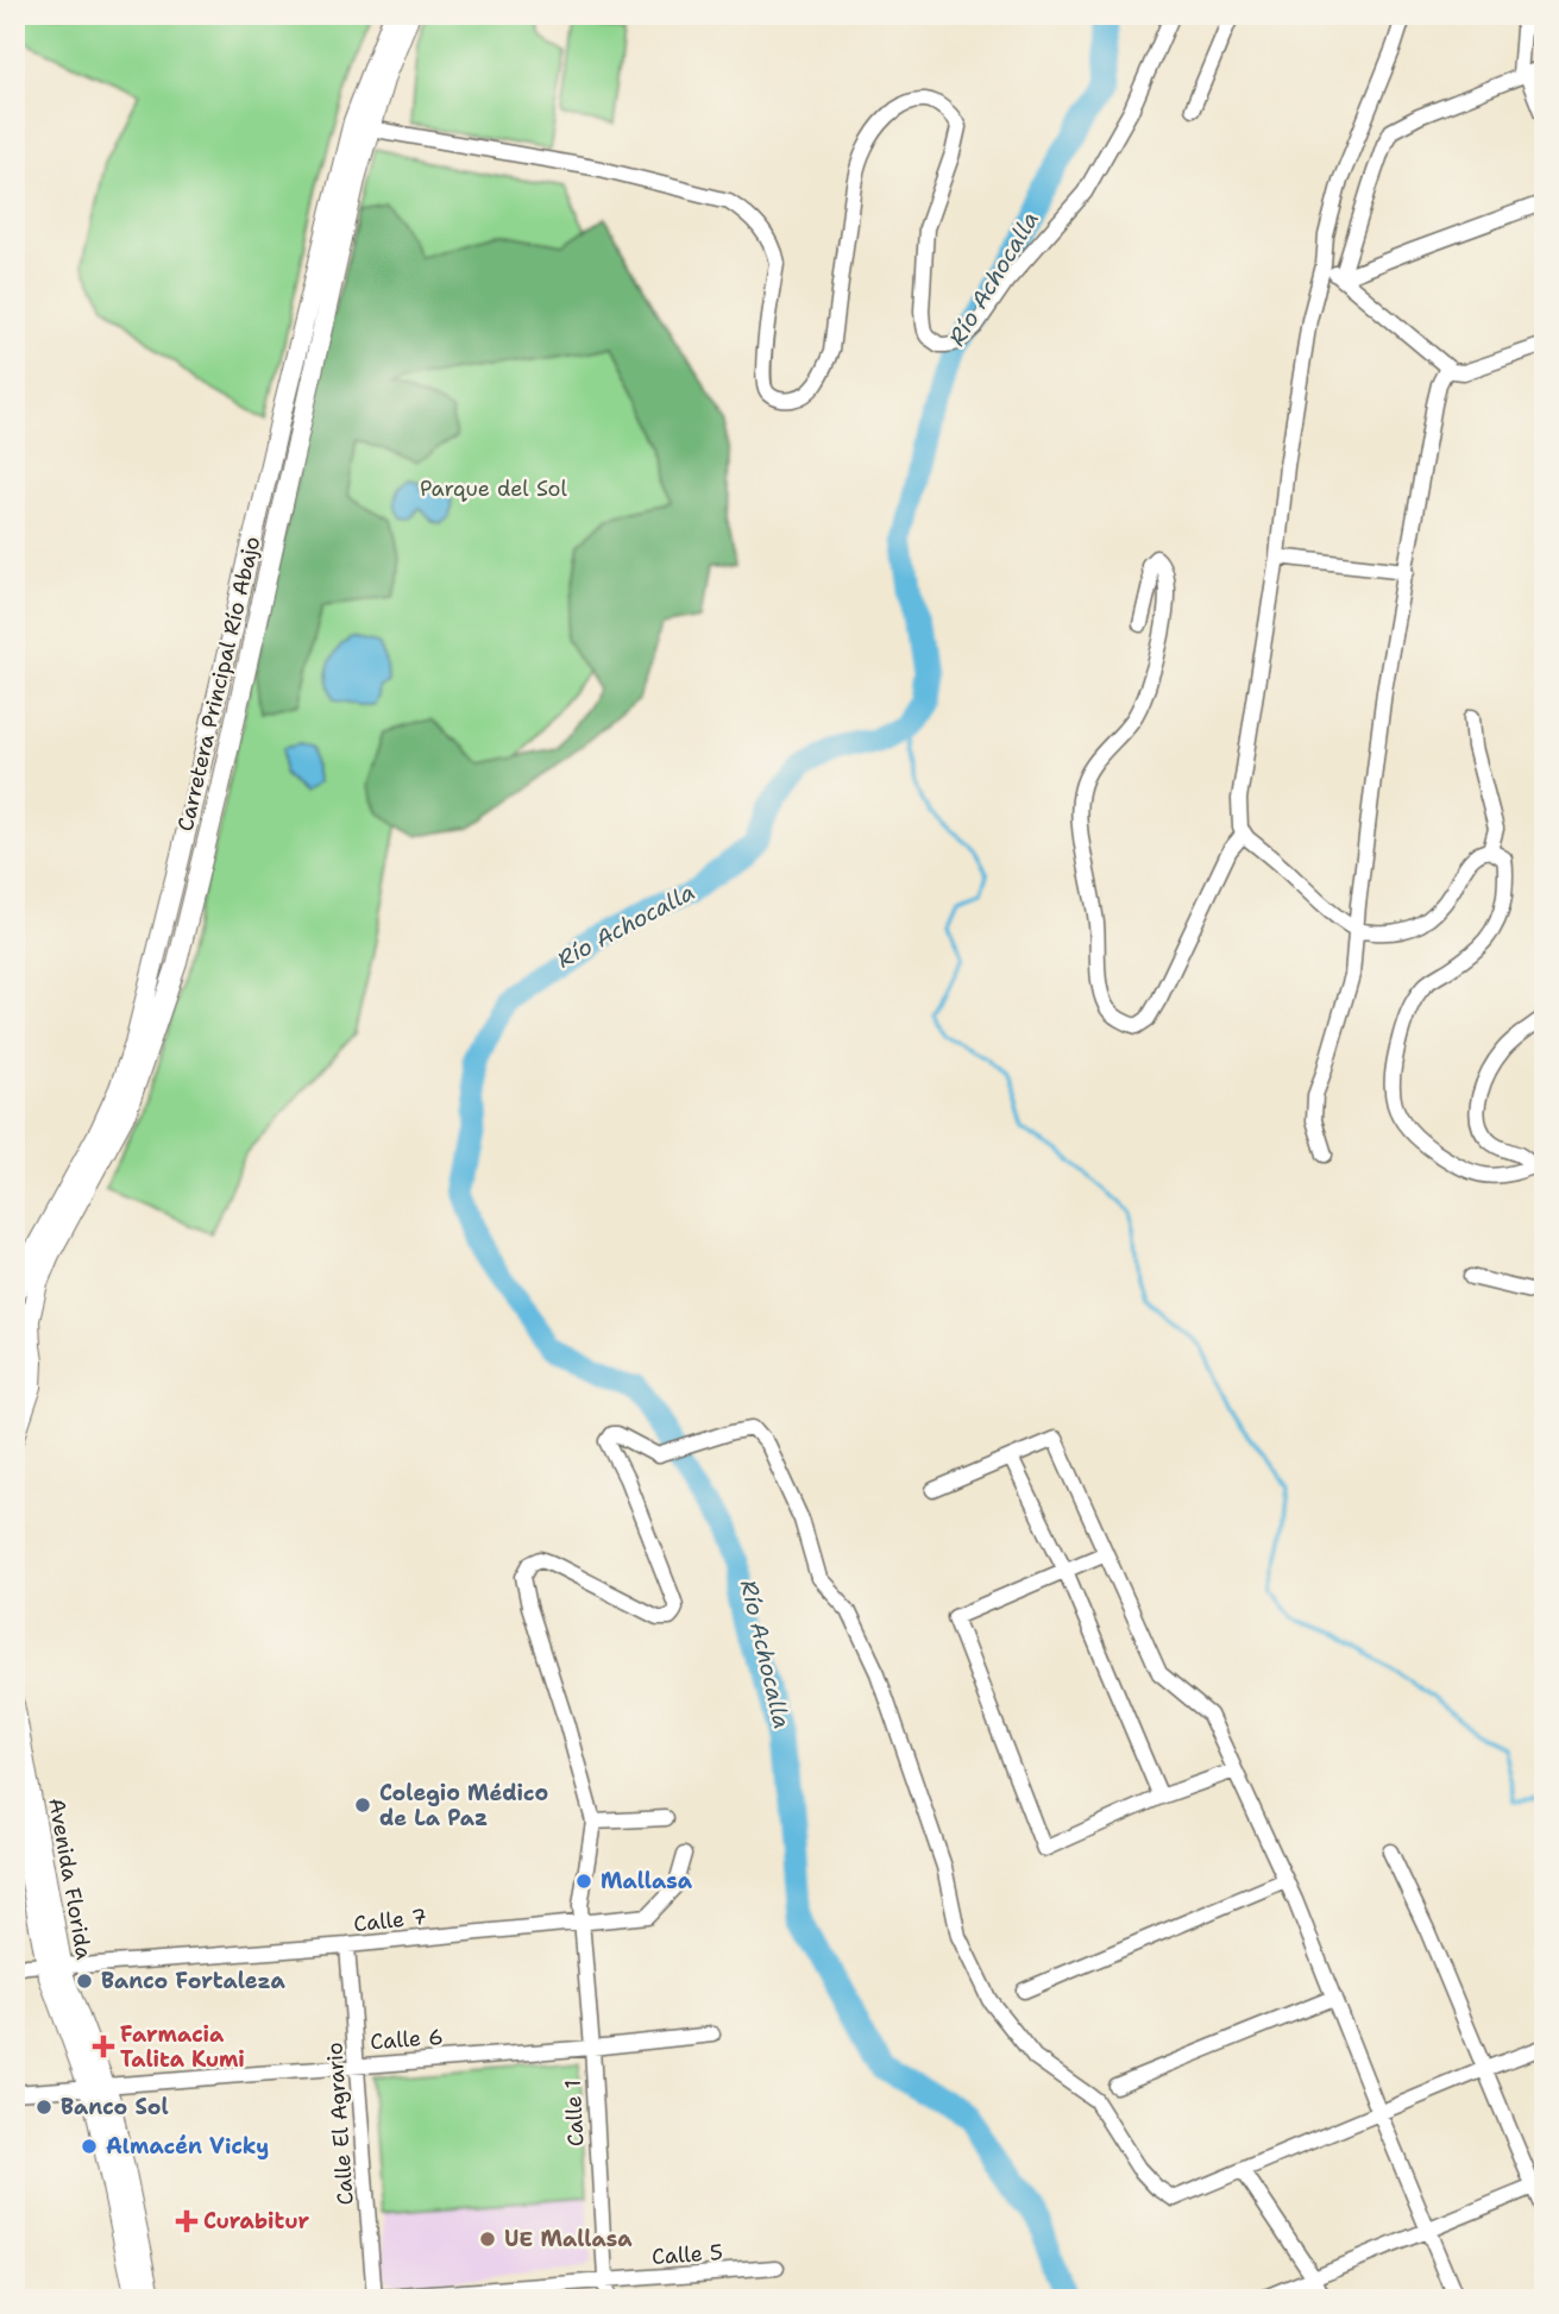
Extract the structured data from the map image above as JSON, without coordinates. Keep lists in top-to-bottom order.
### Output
{
  "streets": {
    "main road": ["Carretera Principal Río Abajo", "Avenida Florida"],
    "street": [
      "Calle 7",
      "Calle 6",
      "Calle 1",
      "Calle El Agrario",
      "Calle 5"
    ]
  },
  "crossings": [
    ["Avenida Florida", "Calle 7"],
    ["Avenida Florida", "Calle 6"],
    ["Calle 7", "Calle 1"],
    ["Calle 7", "Calle El Agrario"],
    ["Calle 6", "Calle 1"],
    ["Calle 6", "Calle El Agrario"],
    ["Calle 1", "Calle 5"],
    ["Calle El Agrario", "Calle 5"]
  ],
  "water": ["Río Achocalla"],
  "parks": ["Parque del Sol"],
  "places": {
    "other": [
      "Colegio Médico de La Paz",
      "Mallasa",
      "Banco Fortaleza",
      "Banco Sol",
      "Almacén Vicky",
      "UE Mallasa"
    ],
    "health": ["Farmacia Talita Kumi", "Curabitur"]
  }
}
